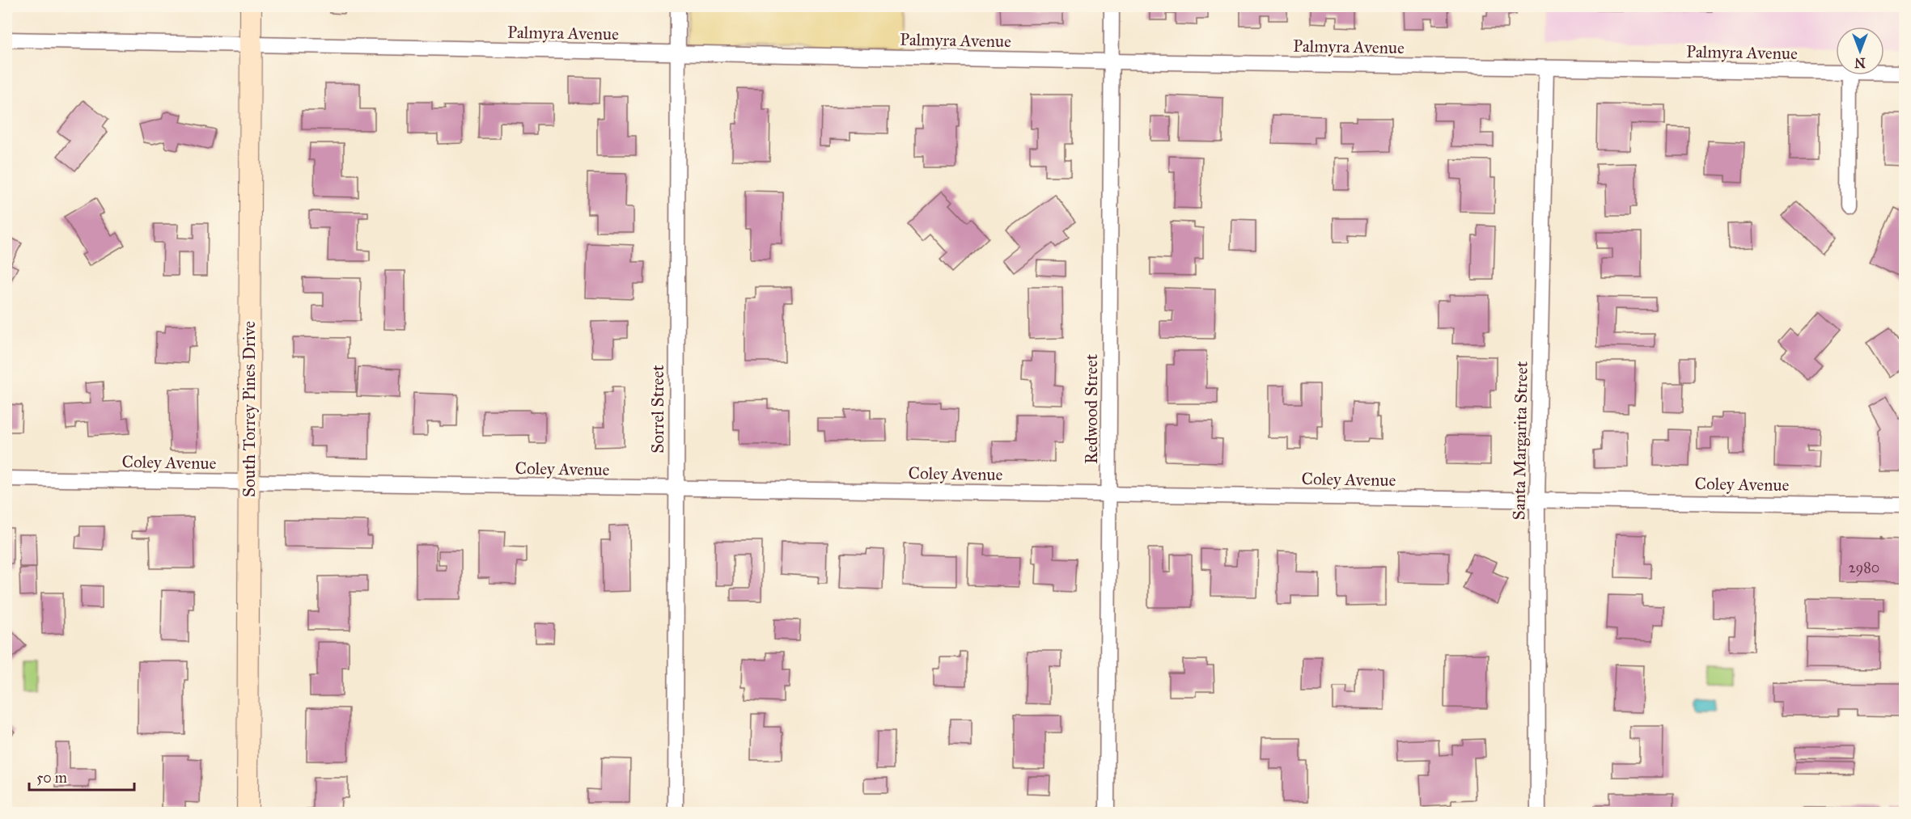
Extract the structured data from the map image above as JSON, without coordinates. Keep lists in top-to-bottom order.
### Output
{
  "streets": {
    "street": [
      "Palmyra Avenue",
      "South Torrey Pines Drive",
      "Sorrel Street",
      "Redwood Street",
      "Santa Margarita Street",
      "Coley Avenue"
    ]
  },
  "crossings": [
    ["Palmyra Avenue", "South Torrey Pines Drive"],
    ["Palmyra Avenue", "Sorrel Street"],
    ["Palmyra Avenue", "Redwood Street"],
    ["Palmyra Avenue", "Santa Margarita Street"],
    ["South Torrey Pines Drive", "Coley Avenue"],
    ["Sorrel Street", "Coley Avenue"],
    ["Redwood Street", "Coley Avenue"],
    ["Santa Margarita Street", "Coley Avenue"]
  ],
  "house_numbers": ["2980"],
  "scale_bar": "50 m",
  "north": "bottom"
}
